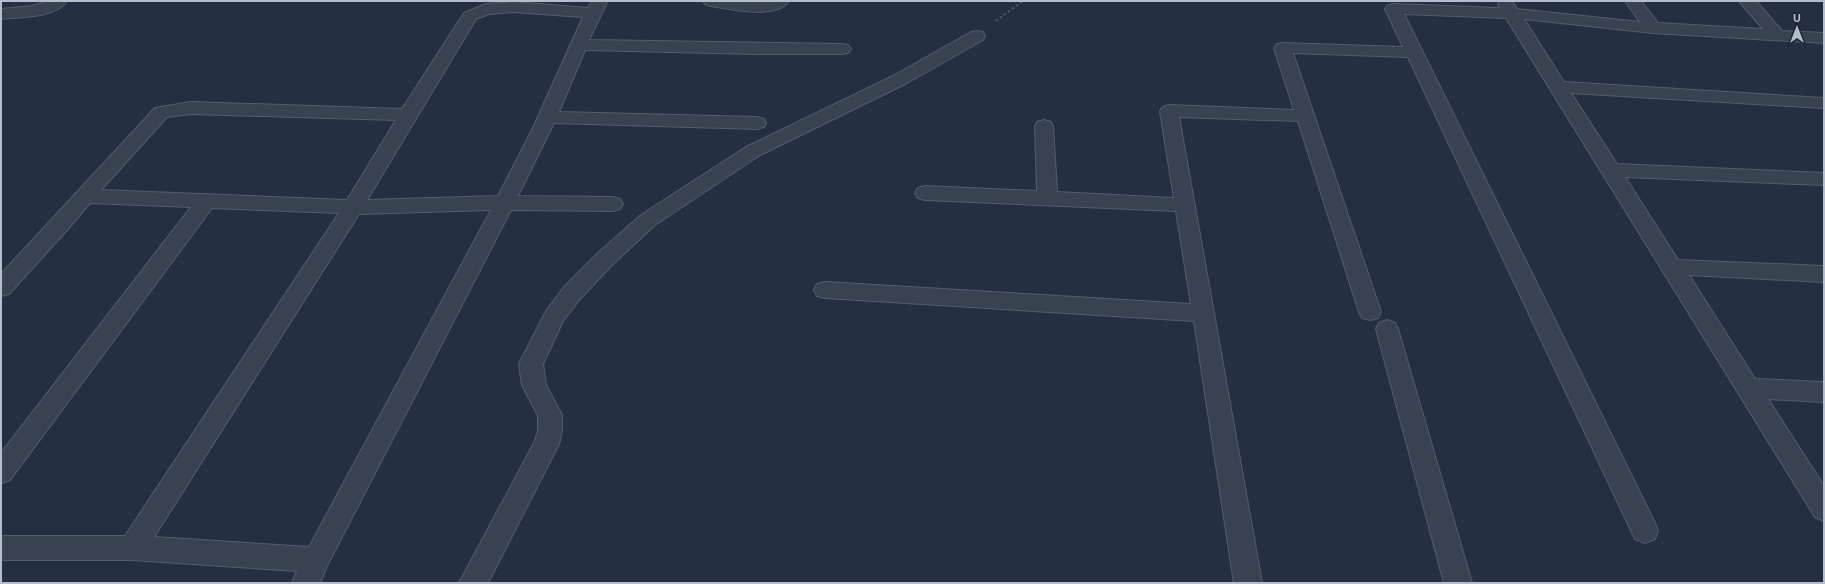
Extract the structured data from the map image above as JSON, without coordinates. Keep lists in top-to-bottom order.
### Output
{
  "north": "top"
}
